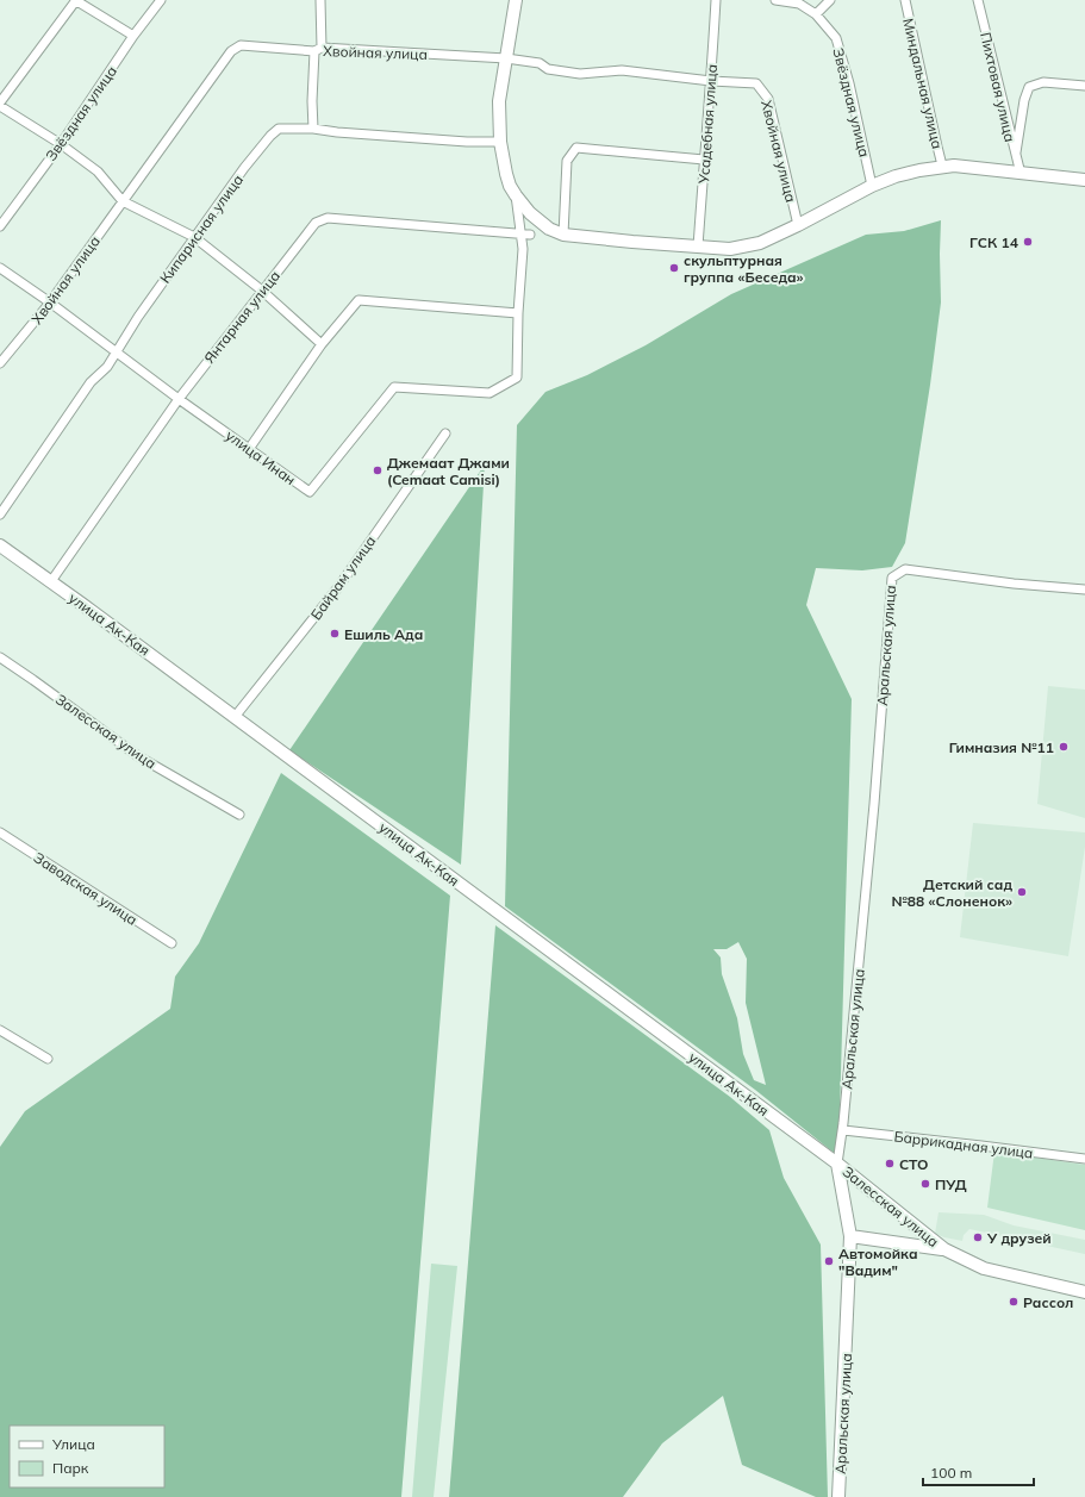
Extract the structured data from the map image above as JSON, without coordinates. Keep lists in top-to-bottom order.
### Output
{
  "streets": {
    "main road": ["улица Ак-Кая", "Аральская улица", "Залесская улица"],
    "street": [
      "Хвойная улица",
      "Миндальная улица",
      "Пихтовая улица",
      "Звёздная улица",
      "Усадебная улица",
      "Кипарисная улица",
      "Янтарная улица",
      "улица Инан",
      "Байрам улица",
      "Заводская улица",
      "Баррикадная улица"
    ]
  },
  "crossings": [
    ["Хвойная улица", "Усадебная улица"],
    ["Хвойная улица", "улица Инан"],
    ["Кипарисная улица", "улица Инан"],
    ["Янтарная улица", "улица Инан"],
    ["Янтарная улица", "улица Ак-Кая"],
    ["Байрам улица", "улица Ак-Кая"],
    ["улица Ак-Кая", "Аральская улица"],
    ["улица Ак-Кая", "Залесская улица"],
    ["Аральская улица", "Залесская улица"],
    ["Аральская улица", "Баррикадная улица"]
  ],
  "places": [
    "ГСК 14",
    "скульптурная группа «Беседа»",
    "Джемаат Джами (Cemaat Camisi)",
    "Ешиль Ада",
    "Гимназия №11",
    "Детский сад №88 «Слоненок»",
    "СТО",
    "ПУД",
    "У друзей",
    "Автомойка \"Вадим\"",
    "Рассол"
  ],
  "legend": ["Улица", "Парк"],
  "scale_bar": "100 m"
}
